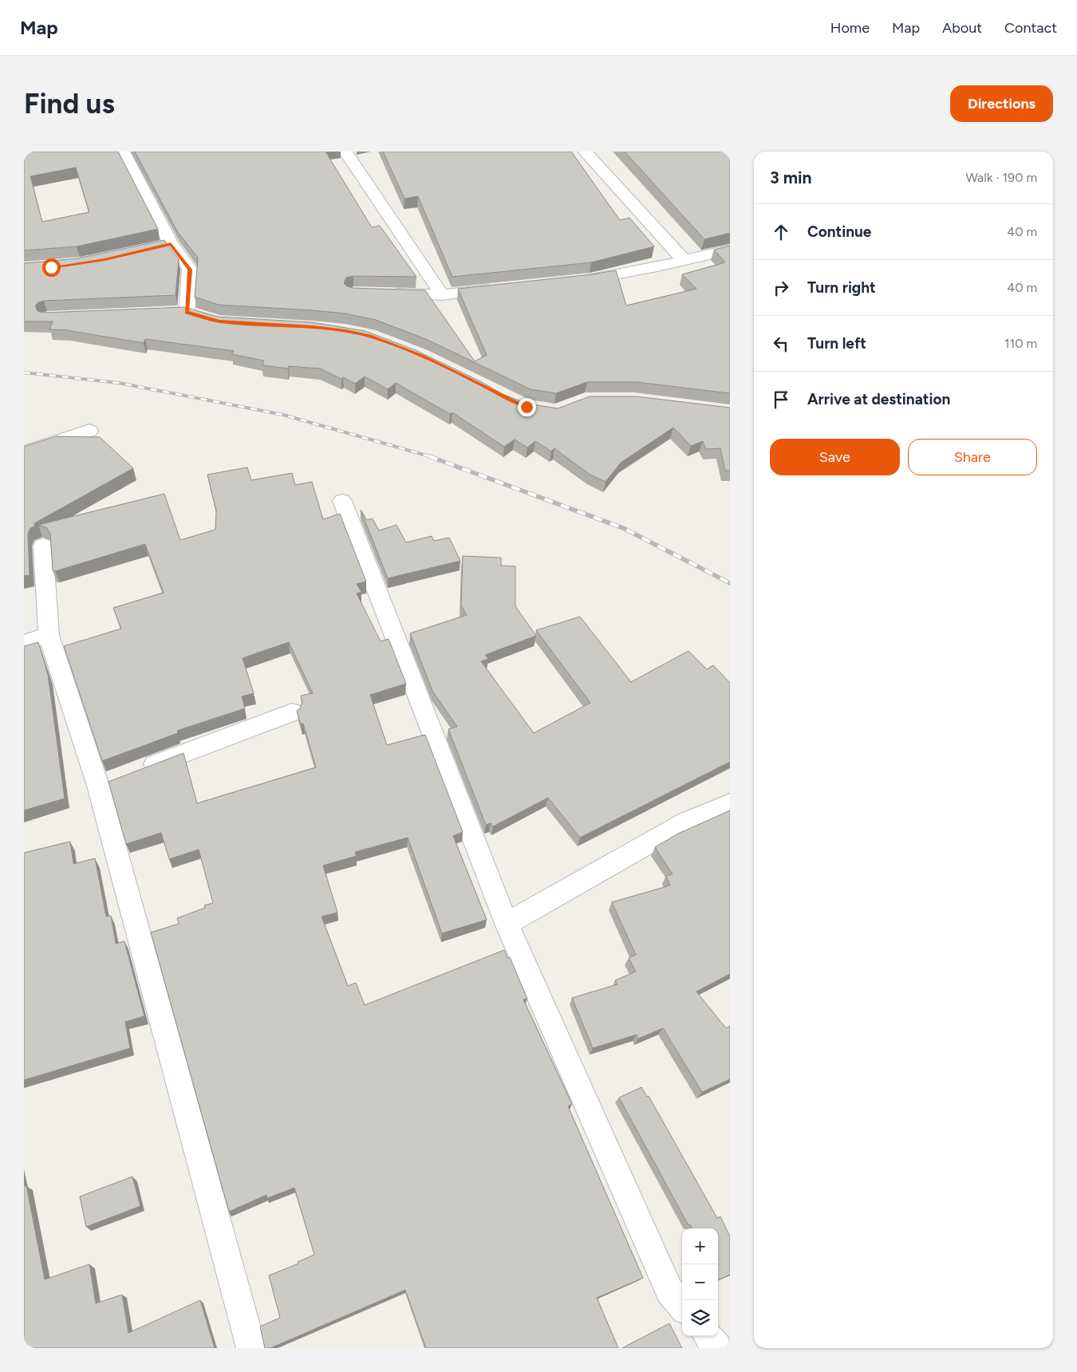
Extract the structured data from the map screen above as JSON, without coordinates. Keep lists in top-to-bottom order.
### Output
{
  "page": {
    "header": "Map",
    "nav": [
      "Home",
      "Map",
      "About",
      "Contact"
    ],
    "buttons": [
      "Directions",
      ["Save", "Share"]
    ],
    "title": "Find us",
    "heading": ["3 min", "Walk · 190 m"],
    "list": [
      ["Continue", "40 m"],
      ["Turn right", "40 m"],
      ["Turn left", "110 m"],
      "Arrive at destination"
    ],
    "map_buttons": ["+", "−"]
  }
}
